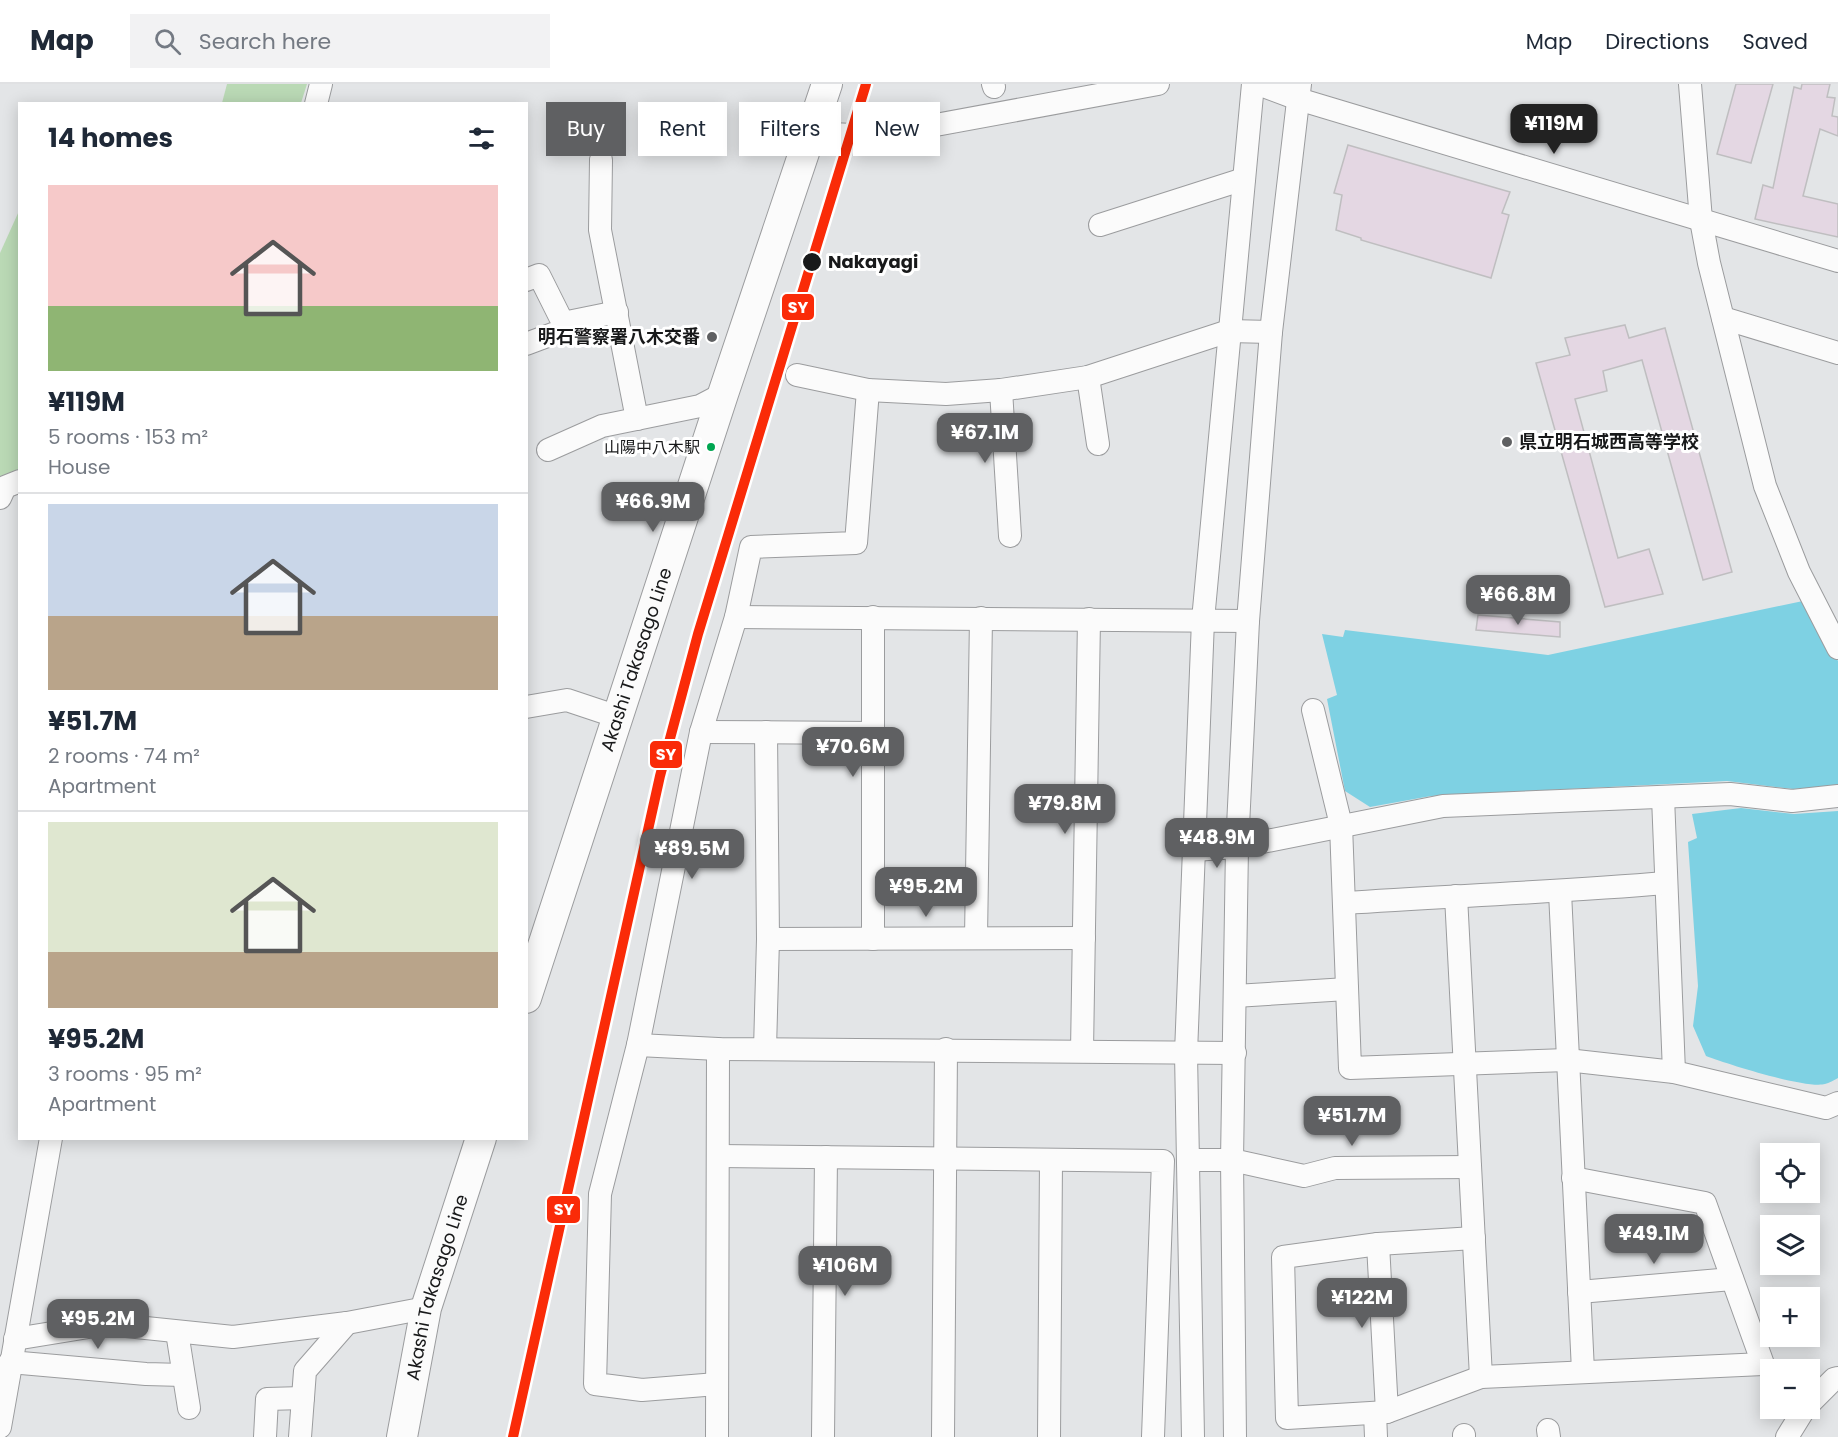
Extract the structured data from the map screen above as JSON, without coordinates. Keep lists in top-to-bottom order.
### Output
{
  "streets": {
    "main road": ["Akashi Takasago Line"]
  },
  "places": [
    "Nakayagi",
    "明石警察署八木交番",
    "県立明石城西高等学校",
    "山陽中八木駅"
  ],
  "lines": ["transit line SY"],
  "page": {
    "header": "Map",
    "search": "Search here",
    "nav": ["Map", "Directions", "Saved"],
    "chip": [
      "Buy",
      "Rent",
      "Filters",
      "New"
    ],
    "heading": "14 homes",
    "price": [
      "¥119M",
      "¥67.1M",
      "¥66.9M",
      "¥66.8M",
      "¥70.6M",
      "¥79.8M",
      "¥48.9M",
      "¥89.5M",
      "¥95.2M",
      "¥51.7M",
      "¥49.1M",
      "¥106M",
      "¥122M",
      "¥95.2M"
    ],
    "list": [
      {
        "name": "¥119M",
        "note": "5 rooms · 153 m² · House"
      },
      {
        "name": "¥51.7M",
        "note": "2 rooms · 74 m² · Apartment"
      },
      {
        "name": "¥95.2M",
        "note": "3 rooms · 95 m² · Apartment"
      }
    ],
    "map_buttons": ["+", "−"]
  }
}
